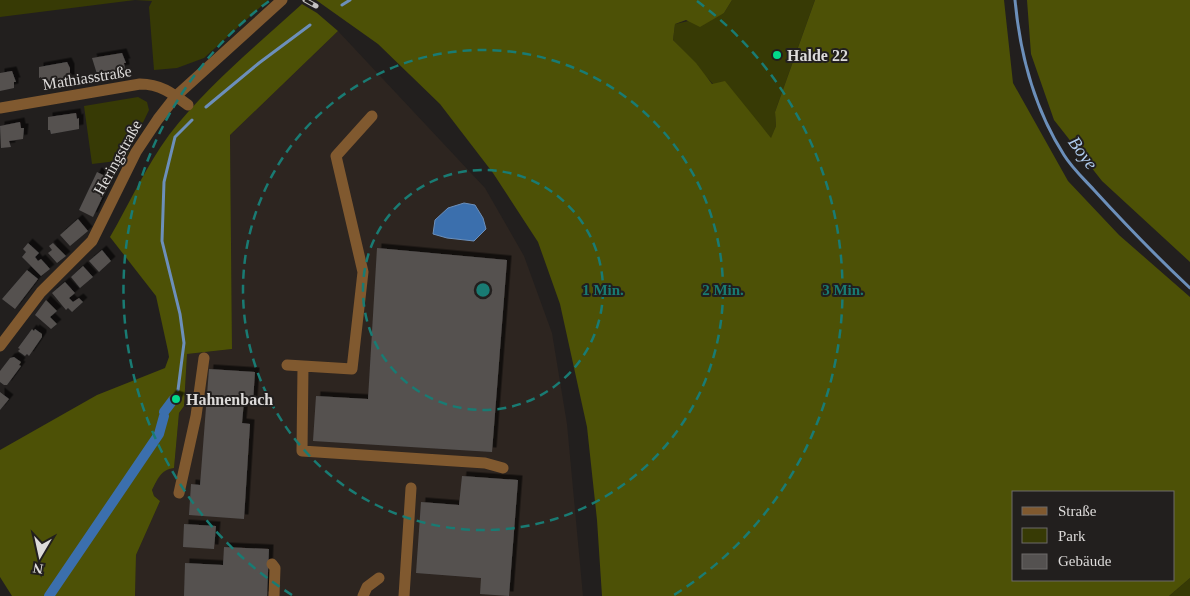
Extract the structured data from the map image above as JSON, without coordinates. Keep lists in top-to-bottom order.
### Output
{
  "streets": {
    "street": ["Mathiasstraße", "Heringstraße"]
  },
  "crossings": [
    ["Mathiasstraße", "Heringstraße"]
  ],
  "water": ["Boye"],
  "places": ["Halde 22", "Hahnenbach"],
  "legend": ["Straße", "Park", "Gebäude"],
  "north": "bottom",
  "rings": ["1 Min.", "2 Min.", "3 Min."]
}
